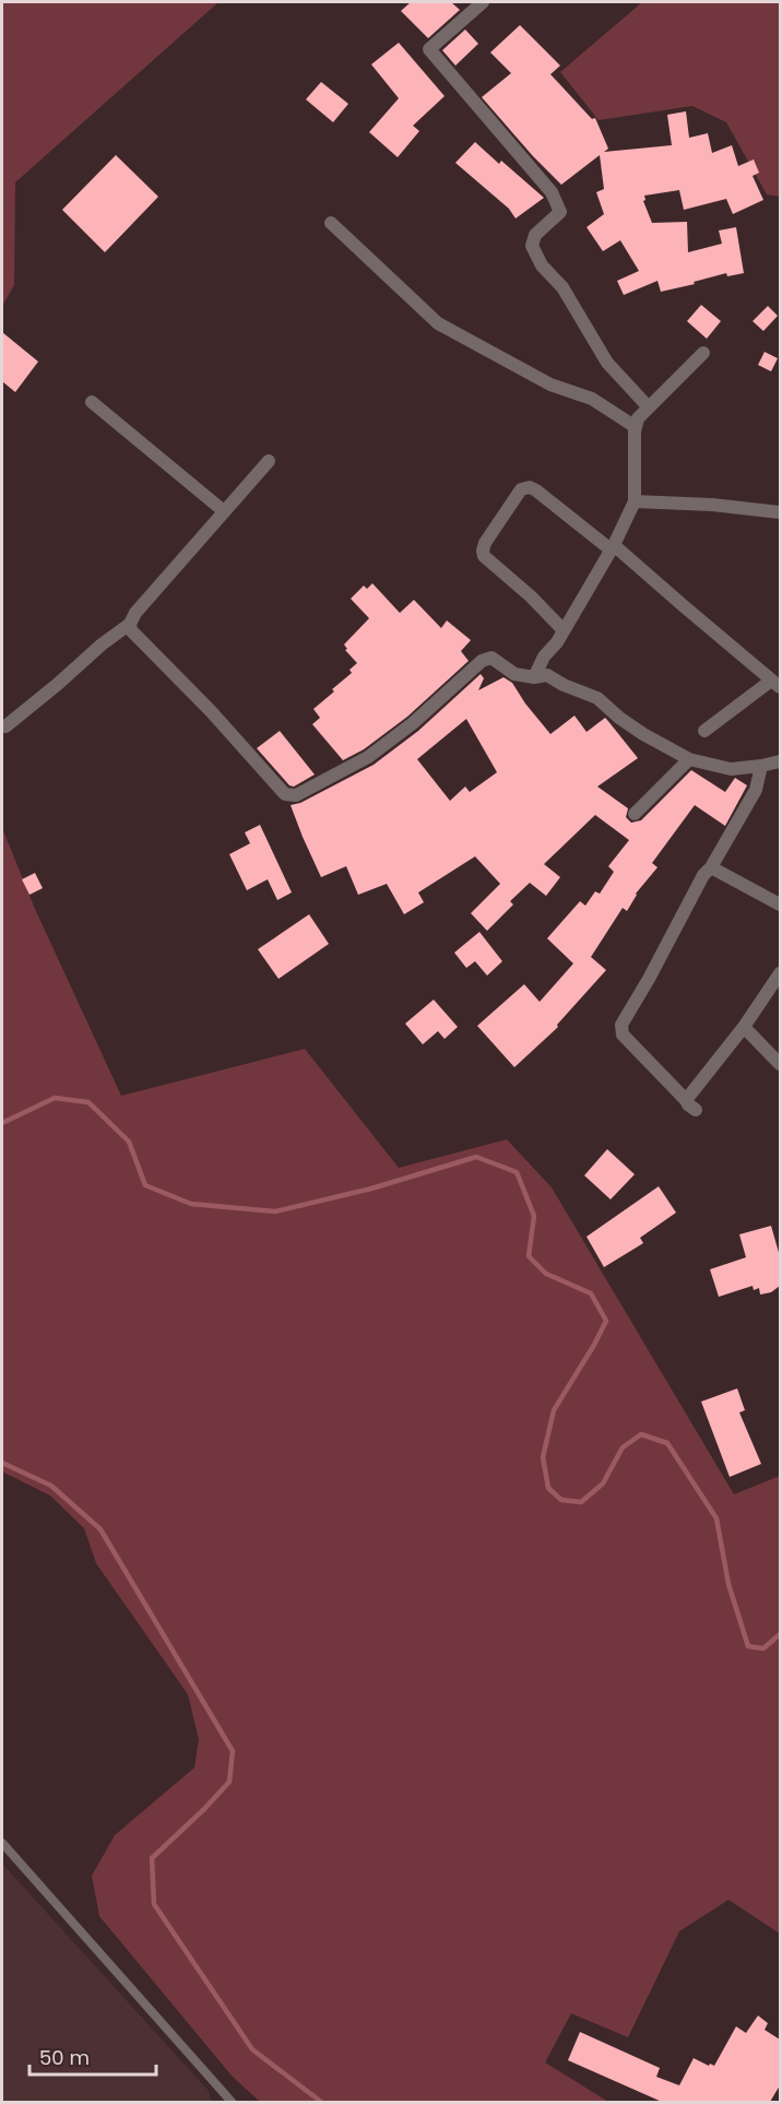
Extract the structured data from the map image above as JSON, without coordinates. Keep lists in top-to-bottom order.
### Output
{
  "scale_bar": "50 m"
}
